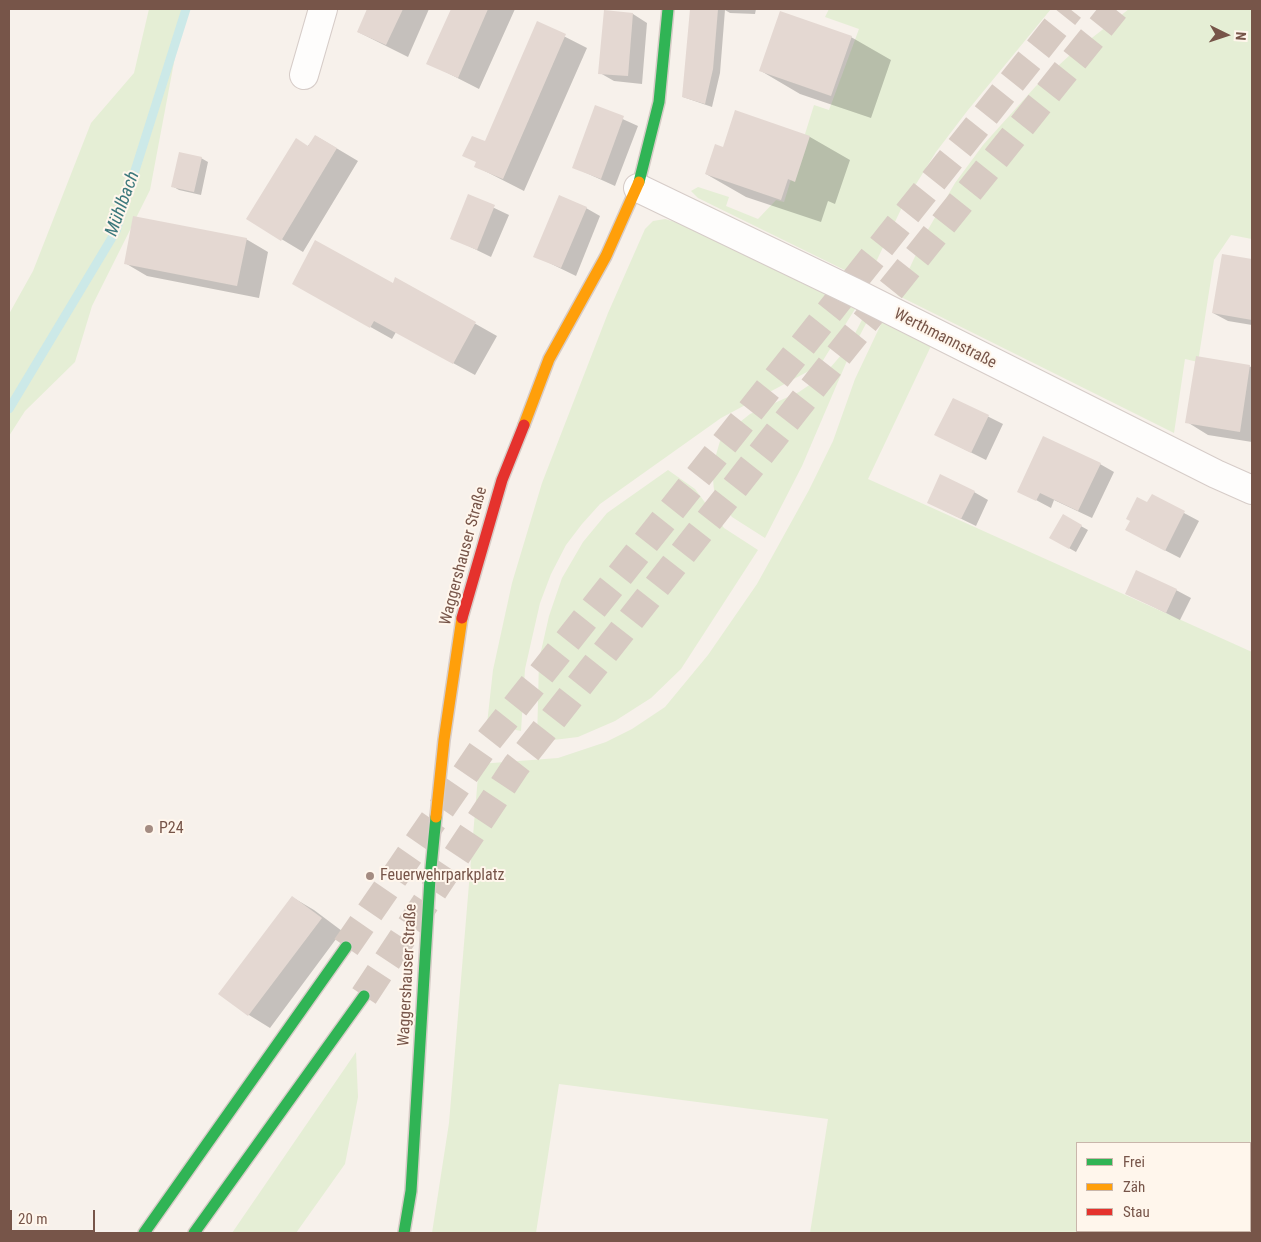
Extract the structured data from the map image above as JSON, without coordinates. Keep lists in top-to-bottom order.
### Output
{
  "streets": {
    "main road": ["Waggershauser Straße"],
    "street": ["Werthmannstraße"]
  },
  "crossings": [
    ["Werthmannstraße", "Waggershauser Straße"]
  ],
  "water": ["Mühlbach"],
  "places": ["P24", "Feuerwehrparkplatz"],
  "legend": ["Frei", "Zäh", "Stau"],
  "scale_bar": "20 m",
  "north": "right"
}
